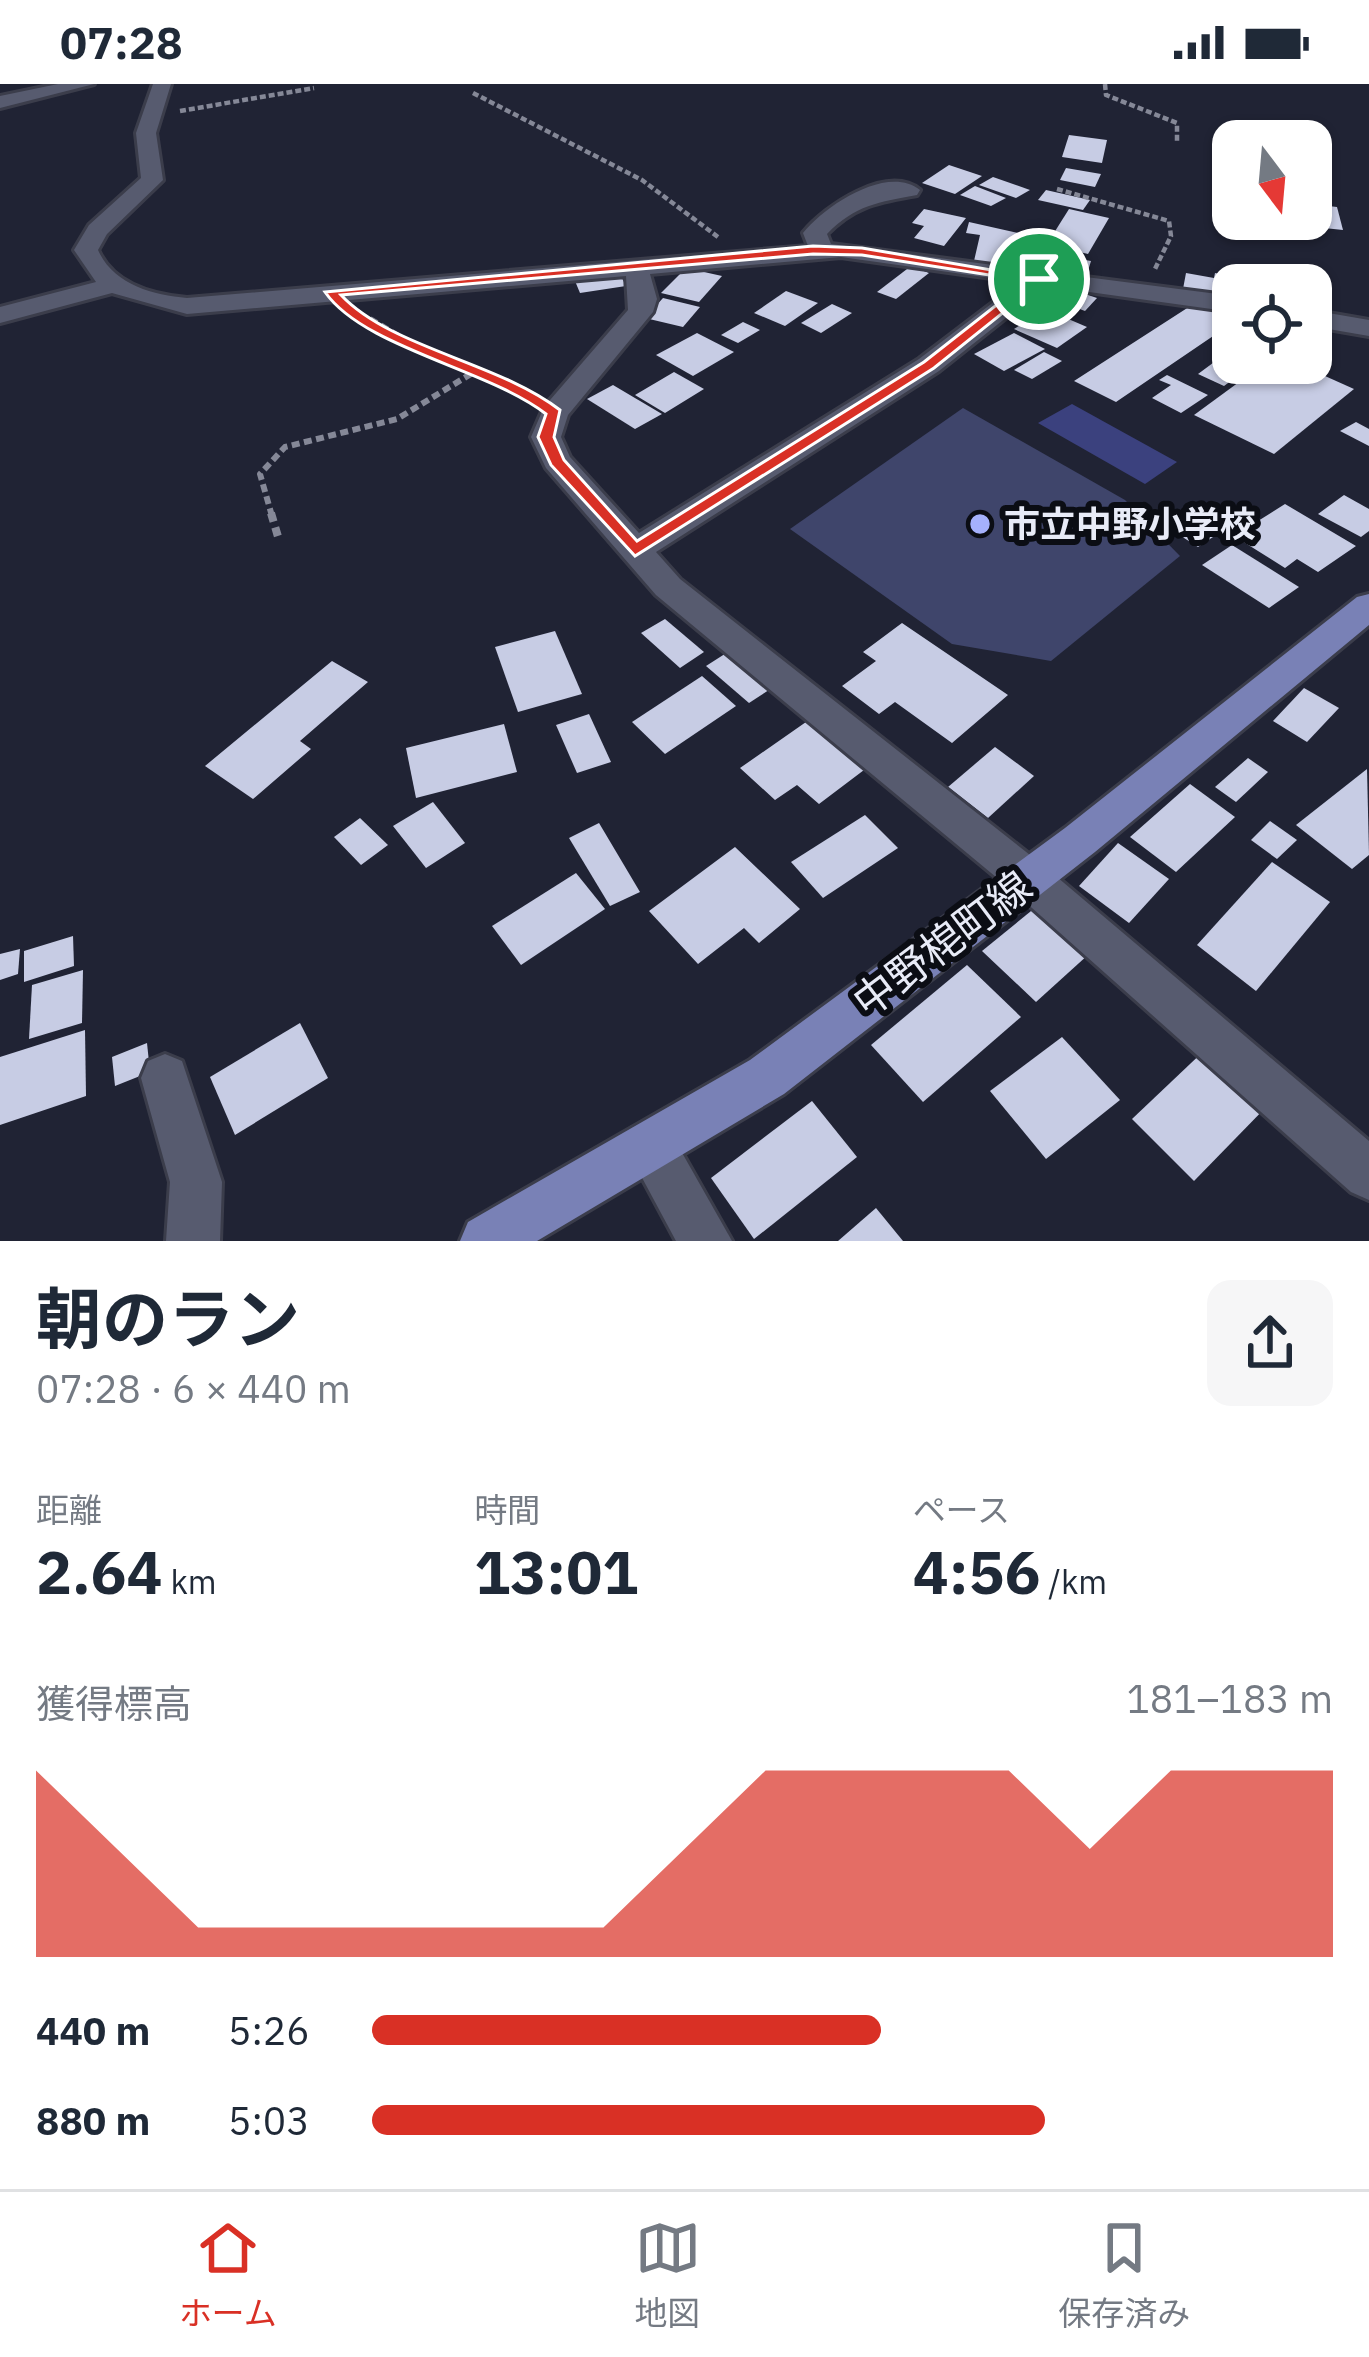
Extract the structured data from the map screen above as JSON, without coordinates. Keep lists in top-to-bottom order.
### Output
{
  "streets": {
    "main road": ["中野梍町線"]
  },
  "places": ["市立中野小学校"],
  "north": "bottom",
  "page": {
    "status": "07:28",
    "heading": ["朝のラン", "07:28 · 6 × 440 m"],
    "stats": [
      ["距離", "2.64 km"],
      ["時間", "13:01"],
      ["ペース", "4:56 /km"]
    ],
    "chart": ["獲得標高", "181–183 m"],
    "list": [
      {
        "name": "440 m",
        "note": "5:26"
      },
      {
        "name": "880 m",
        "note": "5:03"
      }
    ],
    "tabs": ["ホーム", "地図", "保存済み"]
  }
}
